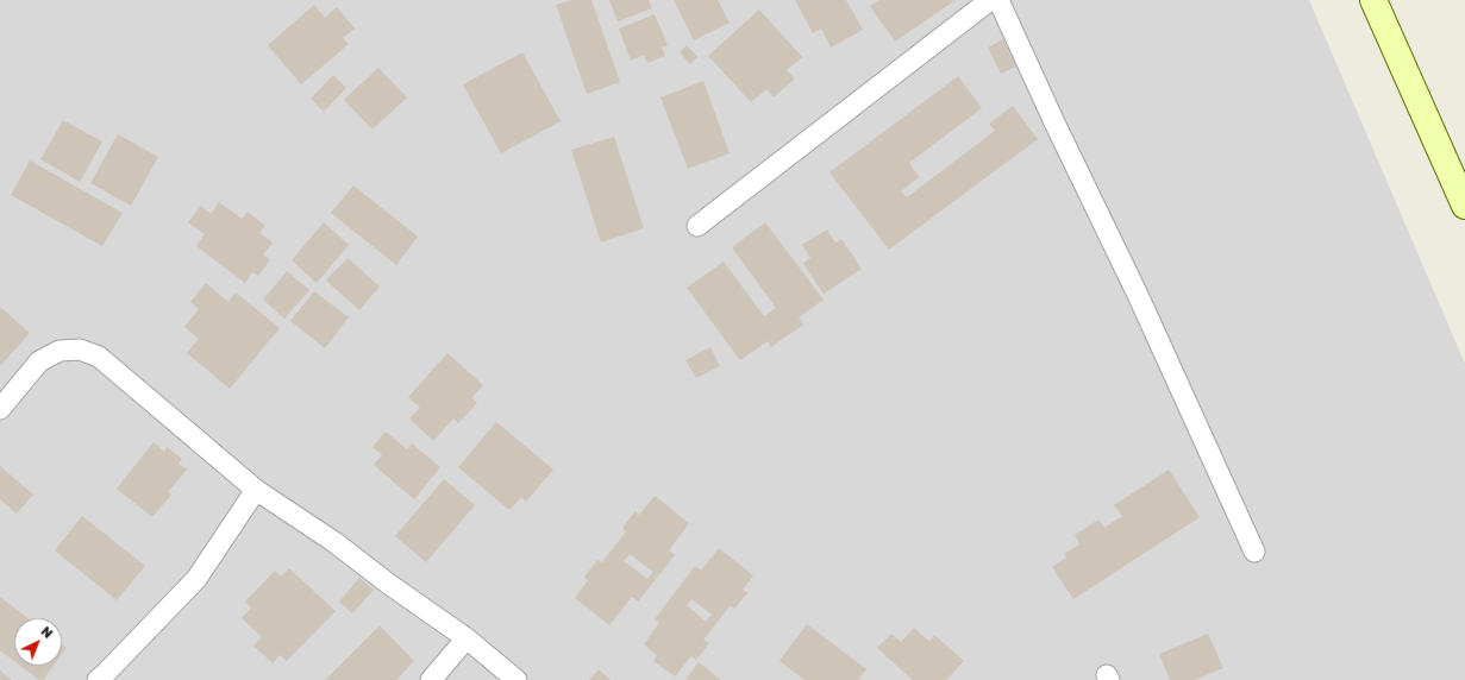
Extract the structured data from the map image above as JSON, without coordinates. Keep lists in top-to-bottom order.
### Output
{
  "north": "top right"
}
